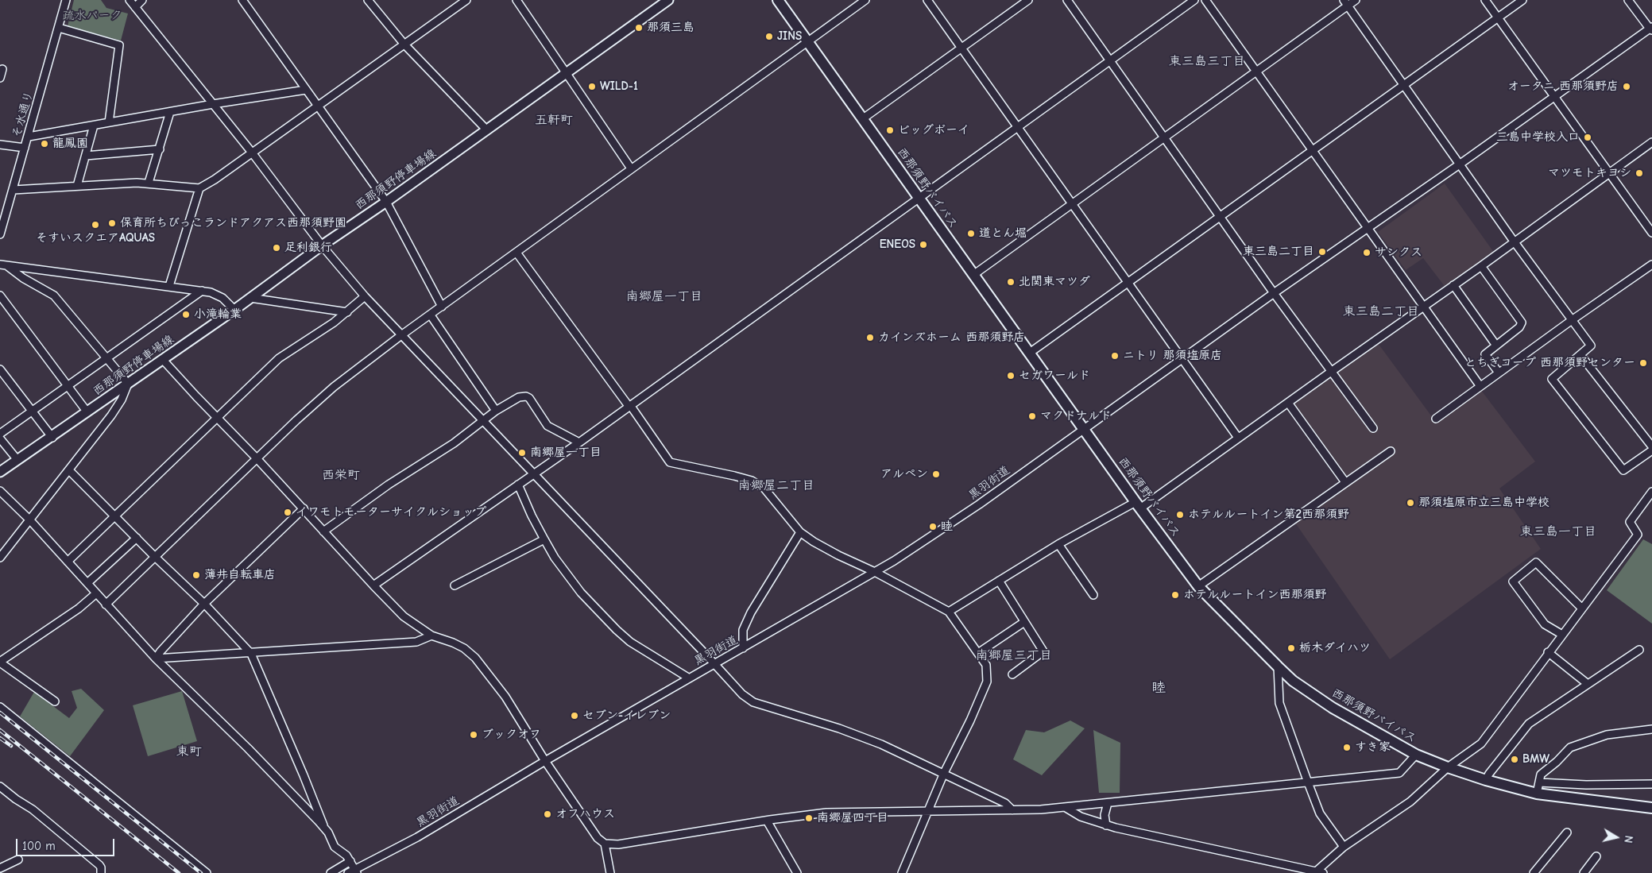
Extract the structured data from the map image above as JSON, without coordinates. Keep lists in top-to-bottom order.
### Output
{
  "streets": {
    "highway": ["西那須野バイパス"],
    "main road": ["西那須野停車場線"],
    "street": ["そ水通り", "黒羽街道"]
  },
  "crossings": [
    ["西那須野バイパス", "黒羽街道"]
  ],
  "districts": [
    "東三島三丁目",
    "五軒町",
    "南郷屋一丁目",
    "東三島二丁目",
    "西栄町",
    "南郷屋二丁目",
    "東三島一丁目",
    "南郷屋三丁目",
    "睦",
    "東町"
  ],
  "parks": ["疏水パーク"],
  "places": [
    "那須三島",
    "JINS",
    "WILD-1",
    "オータニ 西那須野店",
    "ビッグボーイ",
    "三島中学校入口",
    "龍鳳園",
    "マツモトキヨシ",
    "保育所ちびっこランドアクアス西那須野園",
    "そすいスクエアAQUAS",
    "道とん堀",
    "ENEOS",
    "足利銀行",
    "東三島二丁目",
    "サンクス",
    "北関東マツダ",
    "小滝輪業",
    "カインズホーム 西那須野店",
    "ニトリ 那須塩原店",
    "とちぎコープ 西那須野センター",
    "セガワールド",
    "マクドナルド",
    "南郷屋一丁目",
    "アルペン",
    "那須塩原市立三島中学校",
    "イワモトモーターサイクルショップ",
    "ホテルルートイン第2西那須野",
    "睦",
    "薄井自転車店",
    "ホテルルートイン西那須野",
    "栃木ダイハツ",
    "セブン-イレブン",
    "ブックオフ",
    "すき家",
    "BMW",
    "オフハウス",
    "南郷屋四丁目"
  ],
  "scale_bar": "100 m",
  "north": "right"
}
